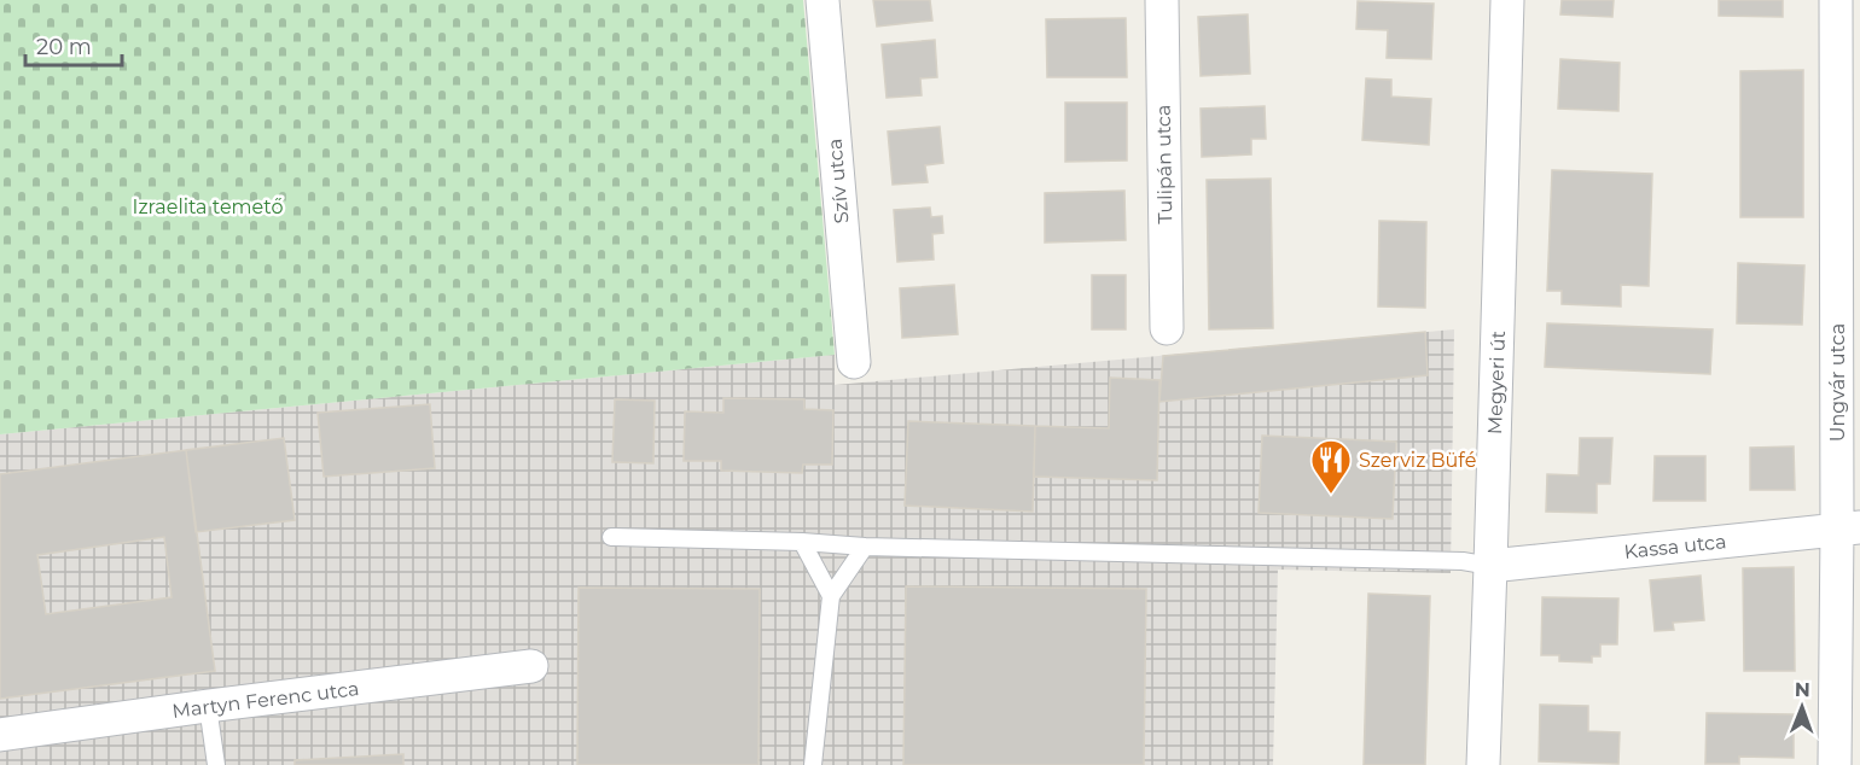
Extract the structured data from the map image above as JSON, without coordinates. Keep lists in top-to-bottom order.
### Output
{
  "streets": {
    "street": [
      "Tulipán utca",
      "Szív utca",
      "Megyeri út",
      "Ungvár utca",
      "Kassa utca",
      "Martyn Ferenc utca"
    ]
  },
  "crossings": [
    ["Megyeri út", "Kassa utca"],
    ["Ungvár utca", "Kassa utca"]
  ],
  "parks": ["Izraelita temető"],
  "places": {
    "restaurant": ["Szerviz Büfé"]
  },
  "scale_bar": "20 m",
  "north": "top"
}
